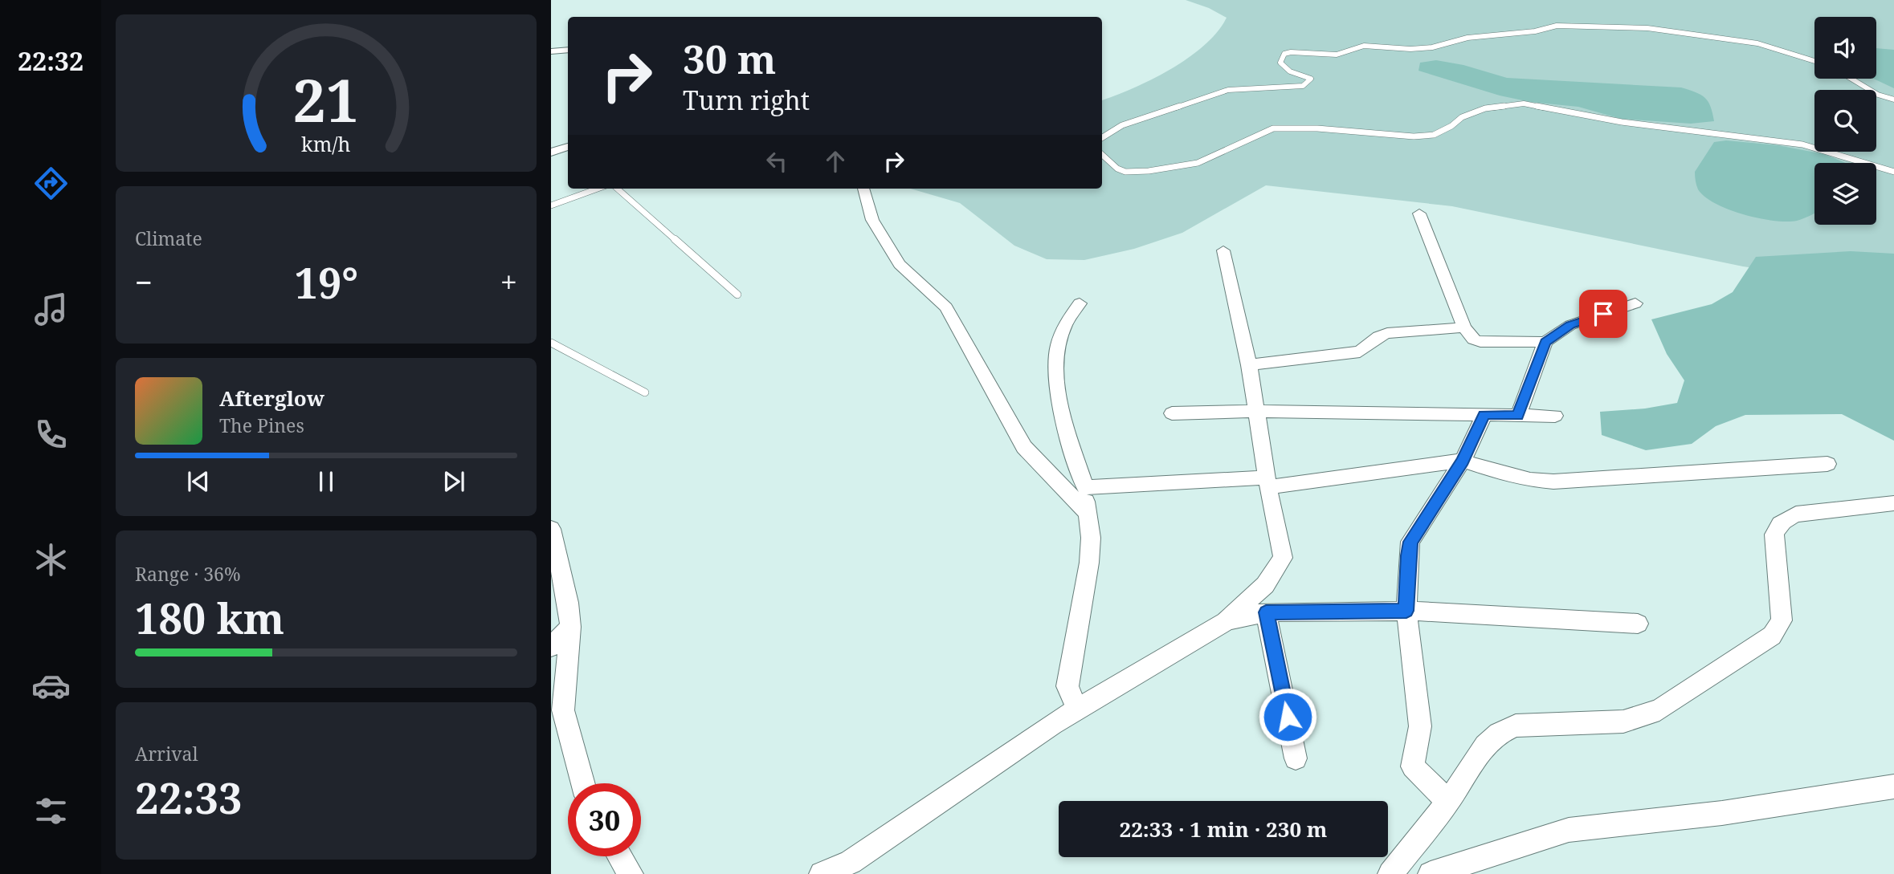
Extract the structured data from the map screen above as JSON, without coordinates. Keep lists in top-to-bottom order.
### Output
{
  "page": {
    "tabs": "22:32",
    "turn": ["30 m", "Turn right"],
    "tile": [
      "Climate",
      ["Range · 36%", "180 km"],
      ["Arrival", "22:33"]
    ],
    "heat": ["−", "19°", "+"],
    "song": ["Afterglow", "The Pines"],
    "limit": "30",
    "trip": "22:33 · 1 min · 230 m",
    "gauge": ["21", "km/h"]
  }
}
